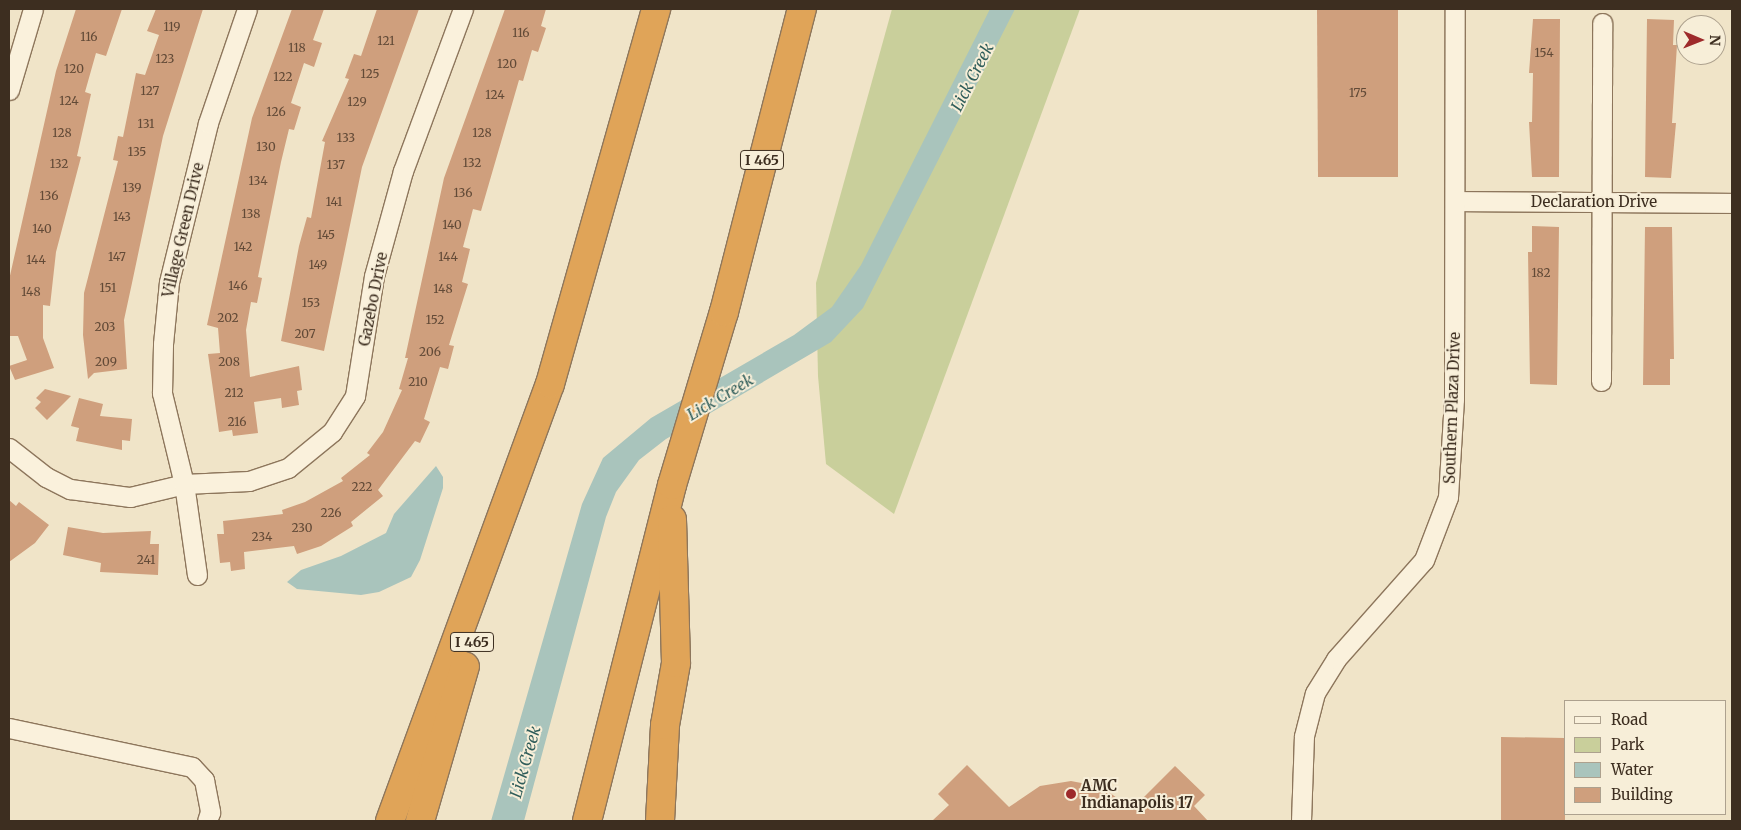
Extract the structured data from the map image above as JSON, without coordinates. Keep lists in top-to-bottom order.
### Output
{
  "streets": {
    "highway": ["I 465"],
    "street": [
      "Declaration Drive",
      "Village Green Drive",
      "Gazebo Drive",
      "Southern Plaza Drive"
    ]
  },
  "crossings": [
    ["Declaration Drive", "Southern Plaza Drive"],
    ["Village Green Drive", "Gazebo Drive"]
  ],
  "water": ["Lick Creek"],
  "places": ["AMC Indianapolis 17"],
  "house_numbers": [
    "119",
    "116",
    "116",
    "121",
    "118",
    "154",
    "123",
    "120",
    "120",
    "125",
    "122",
    "127",
    "175",
    "124",
    "124",
    "129",
    "126",
    "131",
    "128",
    "128",
    "133",
    "130",
    "135",
    "132",
    "132",
    "137",
    "134",
    "139",
    "136",
    "136",
    "141",
    "138",
    "143",
    "140",
    "140",
    "145",
    "142",
    "147",
    "144",
    "144",
    "149",
    "182",
    "146",
    "151",
    "148",
    "148",
    "153",
    "202",
    "152",
    "203",
    "207",
    "206",
    "209",
    "208",
    "210",
    "212",
    "216",
    "222",
    "226",
    "230",
    "234",
    "241"
  ],
  "legend": [
    "Road",
    "Park",
    "Water",
    "Building"
  ],
  "north": "right"
}
